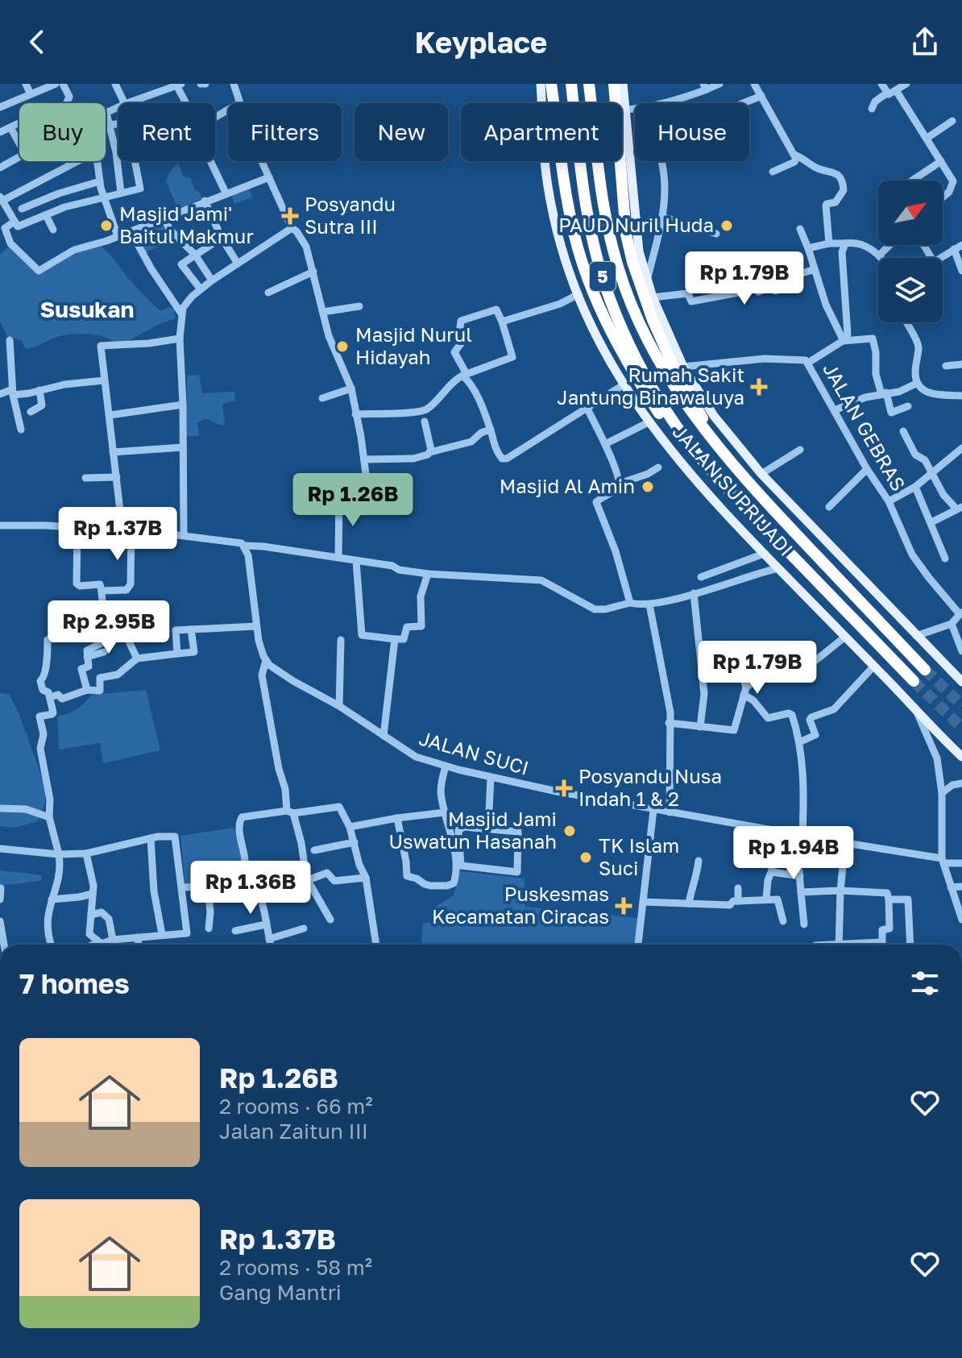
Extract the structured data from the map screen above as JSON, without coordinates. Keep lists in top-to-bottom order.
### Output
{
  "streets": {
    "highway": ["5"],
    "main road": ["JALAN SUPRIJADI"],
    "street": ["JALAN GEBRAS", "JALAN SUCI"]
  },
  "crossings": [
    ["JALAN GEBRAS", "JALAN SUPRIJADI"]
  ],
  "districts": ["Susukan"],
  "places": {
    "health": [
      "Posyandu Sutra III",
      "Rumah Sakit Jantung Binawaluya",
      "Posyandu Nusa Indah 1 & 2",
      "Puskesmas Kecamatan Ciracas"
    ],
    "other": [
      "Masjid Jami' Baitul Makmur",
      "PAUD Nuril Huda",
      "Masjid Nurul Hidayah",
      "Masjid Al Amin",
      "Masjid Jami Uswatun Hasanah",
      "TK Islam Suci"
    ]
  },
  "north": "top right",
  "page": {
    "header": "Keyplace",
    "chip": [
      "Buy",
      "Rent",
      "Filters",
      "New",
      "Apartment",
      "House"
    ],
    "price": [
      "Rp 1.79B",
      "Rp 1.26B",
      "Rp 1.37B",
      "Rp 2.95B",
      "Rp 1.79B",
      "Rp 1.94B",
      "Rp 1.36B"
    ],
    "heading": "7 homes",
    "list": [
      {
        "name": "Rp 1.26B",
        "note": "2 rooms · 66 m² · Jalan Zaitun III"
      },
      {
        "name": "Rp 1.37B",
        "note": "2 rooms · 58 m² · Gang Mantri"
      }
    ]
  }
}
